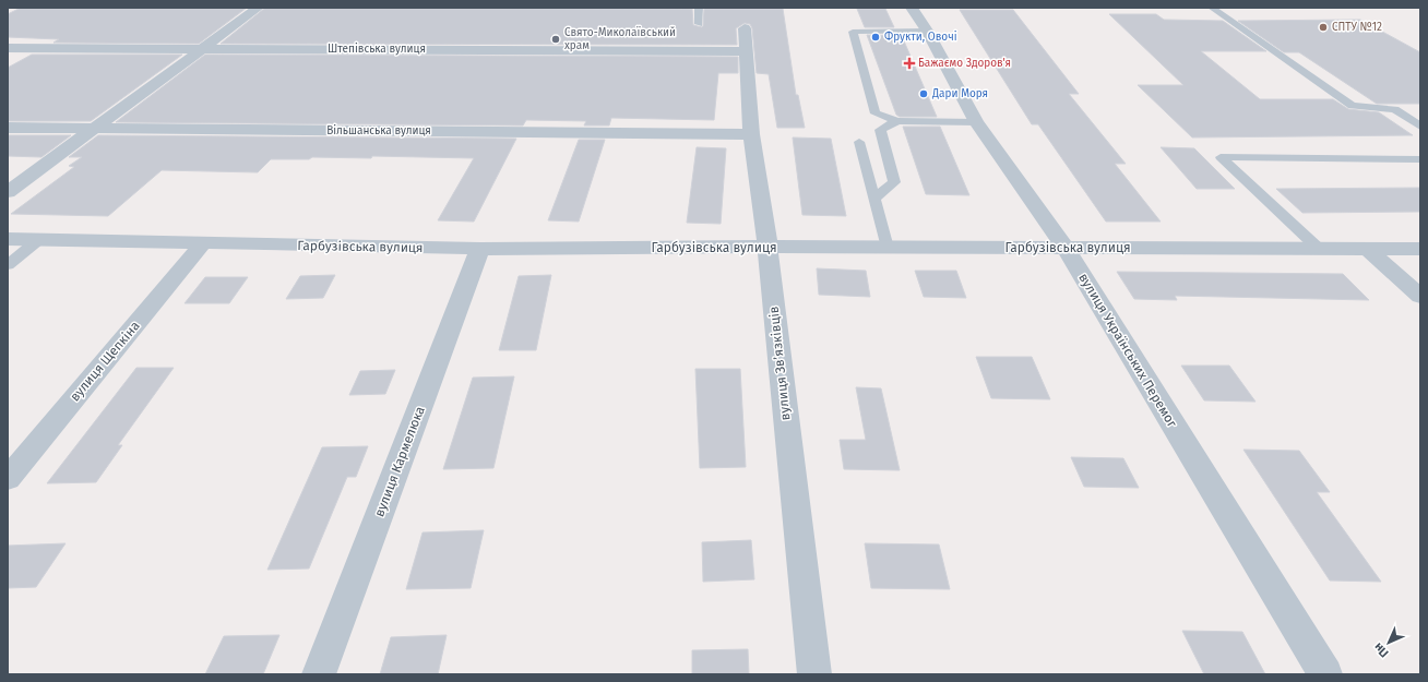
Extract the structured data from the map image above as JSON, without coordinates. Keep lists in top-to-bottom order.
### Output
{
  "streets": {
    "street": [
      "Штепівська вулиця",
      "Вільшанська вулиця",
      "Гарбузівська вулиця",
      "вулиця Українських Перемог",
      "вулиця Щепкіна",
      "вулиця Звʼязківців",
      "вулиця Кармелюка"
    ]
  },
  "crossings": [
    ["Штепівська вулиця", "вулиця Звʼязківців"],
    ["Вільшанська вулиця", "вулиця Звʼязківців"],
    ["Гарбузівська вулиця", "вулиця Українських Перемог"],
    ["Гарбузівська вулиця", "вулиця Щепкіна"],
    ["Гарбузівська вулиця", "вулиця Звʼязківців"],
    ["Гарбузівська вулиця", "вулиця Кармелюка"]
  ],
  "places": {
    "other": [
      "СПТУ №12",
      "Фрукти, Овочі",
      "Свято-Миколаївський храм",
      "Дари Моря"
    ],
    "health": ["Бажаємо Здоров'я"]
  },
  "north": "bottom left"
}
